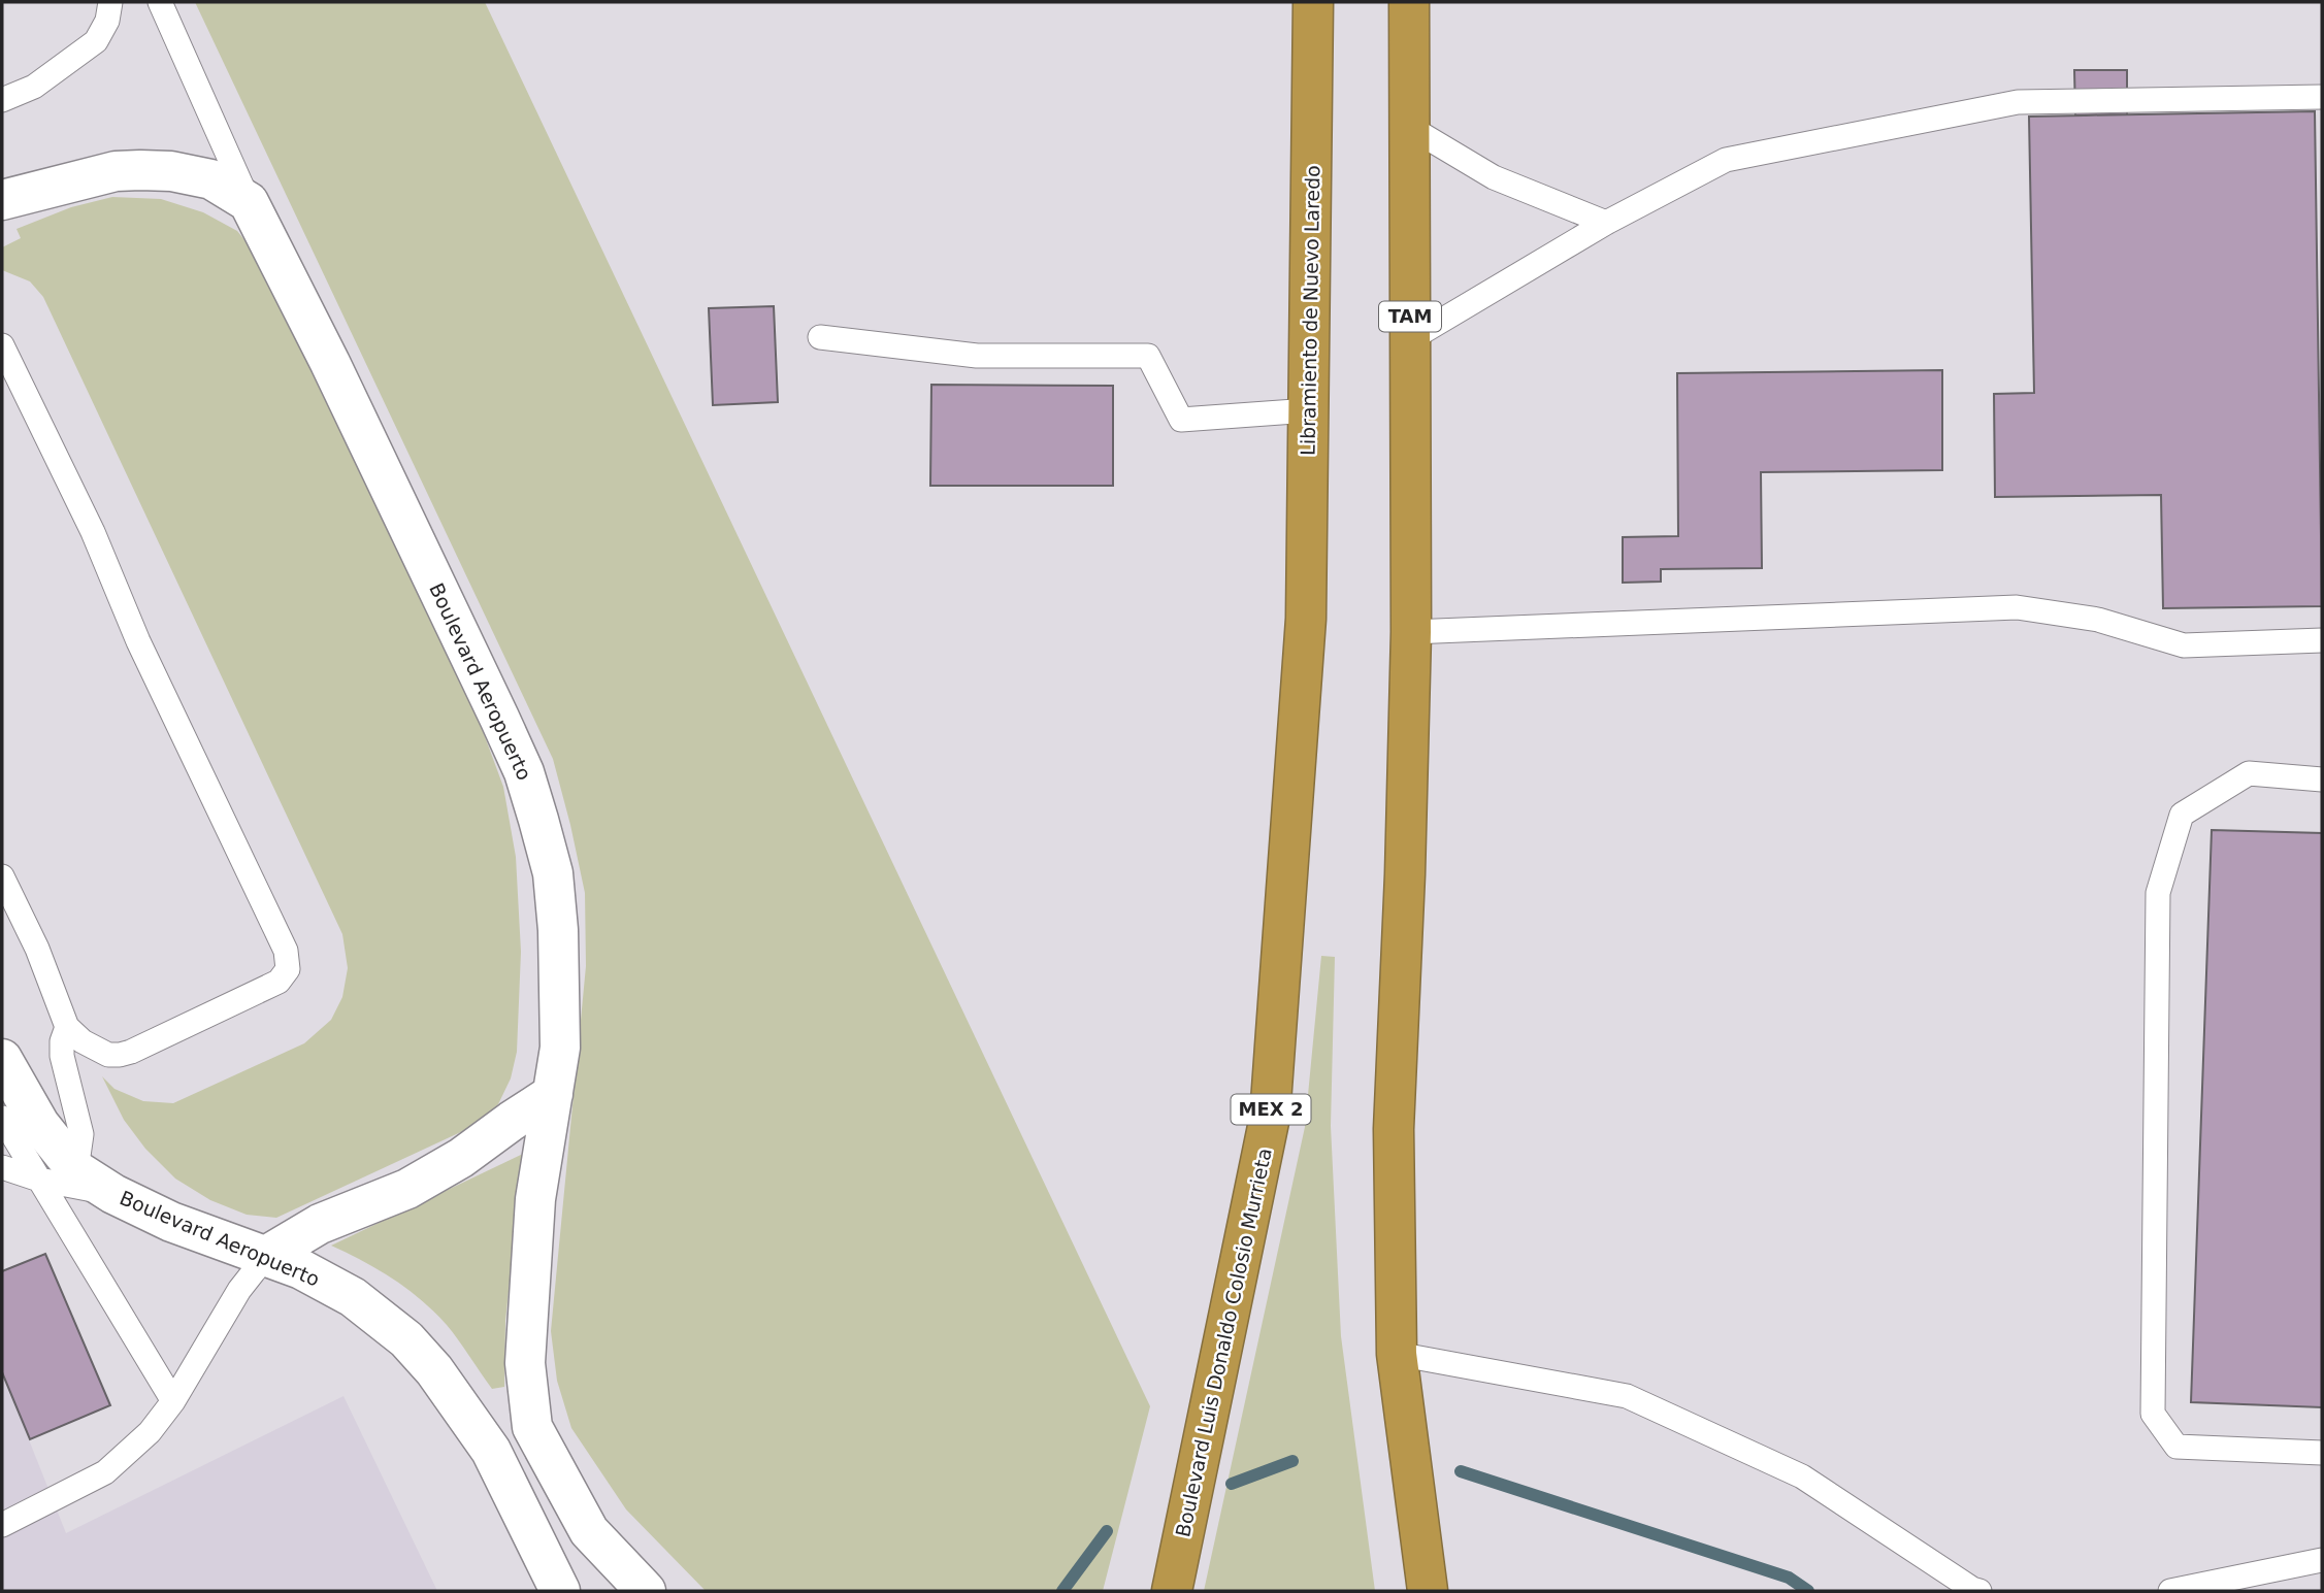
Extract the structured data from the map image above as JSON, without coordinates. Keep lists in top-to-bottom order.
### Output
{
  "streets": {
    "highway": [
      "Libramiento de Nuevo Laredo",
      "TAM",
      "MEX 2",
      "Boulevard Luis Donaldo Colosio Murrieta"
    ],
    "street": ["Boulevard Aeropuerto"]
  },
  "crossings": [
    ["Libramiento de Nuevo Laredo", "Boulevard Luis Donaldo Colosio Murrieta"]
  ]
}
